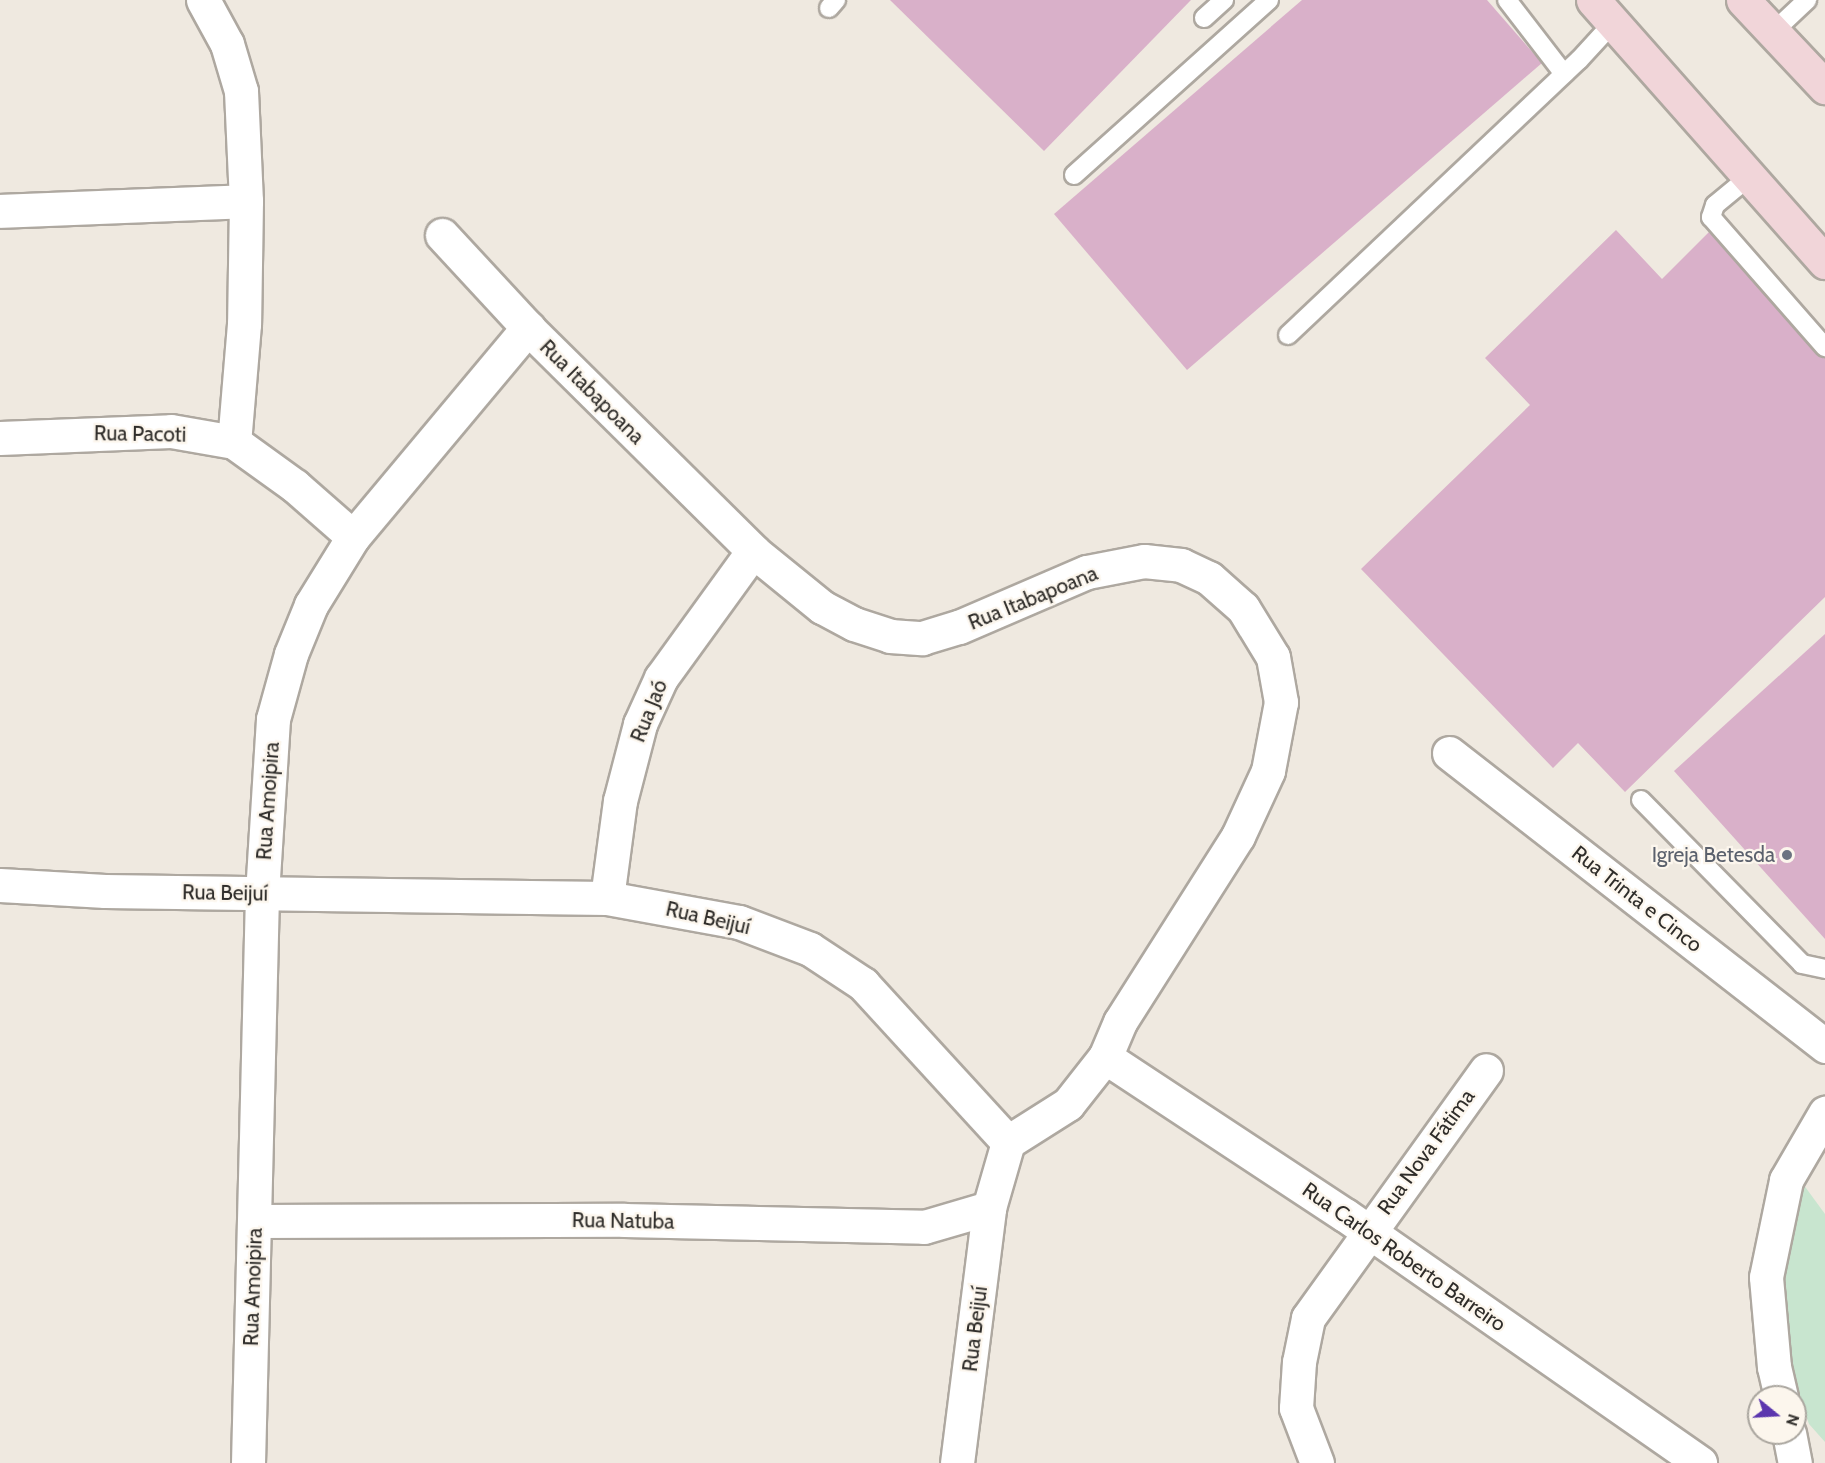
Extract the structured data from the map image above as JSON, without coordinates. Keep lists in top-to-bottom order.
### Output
{
  "streets": {
    "street": [
      "Rua Itabapoana",
      "Rua Pacoti",
      "Rua Jaó",
      "Rua Amoipira",
      "Rua Beijuí",
      "Rua Trinta e Cinco",
      "Rua Nova Fátima",
      "Rua Natuba",
      "Rua Carlos Roberto Barreiro"
    ]
  },
  "crossings": [
    ["Rua Itabapoana", "Rua Jaó"],
    ["Rua Itabapoana", "Rua Amoipira"],
    ["Rua Itabapoana", "Rua Beijuí"],
    ["Rua Itabapoana", "Rua Carlos Roberto Barreiro"],
    ["Rua Pacoti", "Rua Amoipira"],
    ["Rua Jaó", "Rua Beijuí"],
    ["Rua Amoipira", "Rua Beijuí"],
    ["Rua Amoipira", "Rua Natuba"],
    ["Rua Beijuí", "Rua Natuba"],
    ["Rua Nova Fátima", "Rua Carlos Roberto Barreiro"]
  ],
  "places": ["Igreja Betesda"],
  "north": "right"
}
